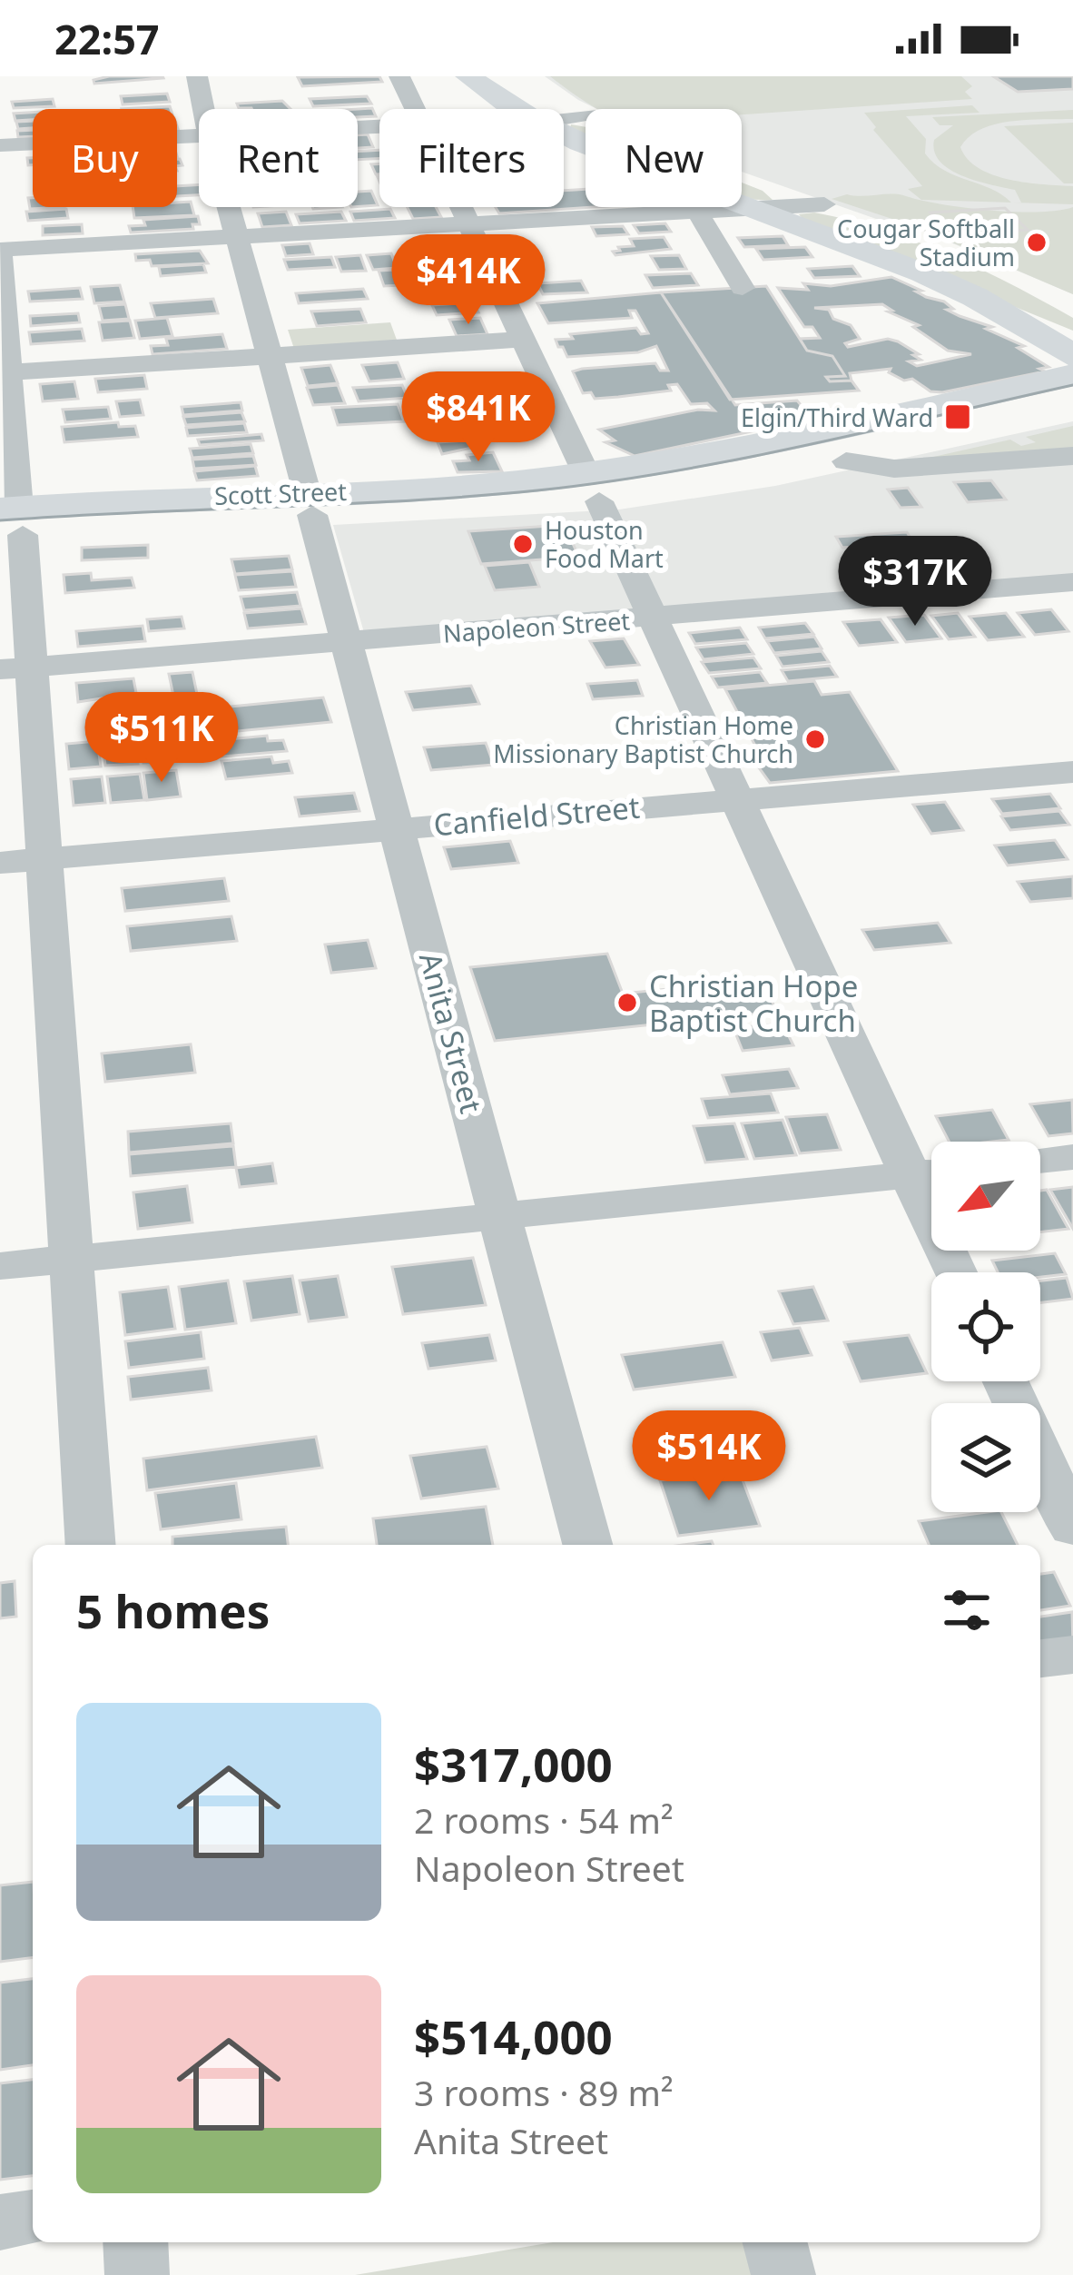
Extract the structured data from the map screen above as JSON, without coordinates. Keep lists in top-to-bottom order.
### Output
{
  "streets": {
    "main road": ["Scott Street"],
    "street": ["Napoleon Street", "Canfield Street", "Anita Street"]
  },
  "crossings": [
    ["Scott Street", "Anita Street"],
    ["Napoleon Street", "Anita Street"],
    ["Canfield Street", "Anita Street"]
  ],
  "places": {
    "other": [
      "Cougar Softball Stadium",
      "Houston Food Mart",
      "Christian Home Missionary Baptist Church",
      "Christian Hope Baptist Church"
    ],
    "transit": ["Elgin/Third Ward"]
  },
  "north": "bottom left",
  "page": {
    "status": "22:57",
    "chip": [
      "Buy",
      "Rent",
      "Filters",
      "New"
    ],
    "price": [
      "$414K",
      "$841K",
      "$317K",
      "$511K",
      "$514K"
    ],
    "heading": "5 homes",
    "list": [
      {
        "name": "$317,000",
        "note": "2 rooms · 54 m² · Napoleon Street"
      },
      {
        "name": "$514,000",
        "note": "3 rooms · 89 m² · Anita Street"
      }
    ]
  }
}
